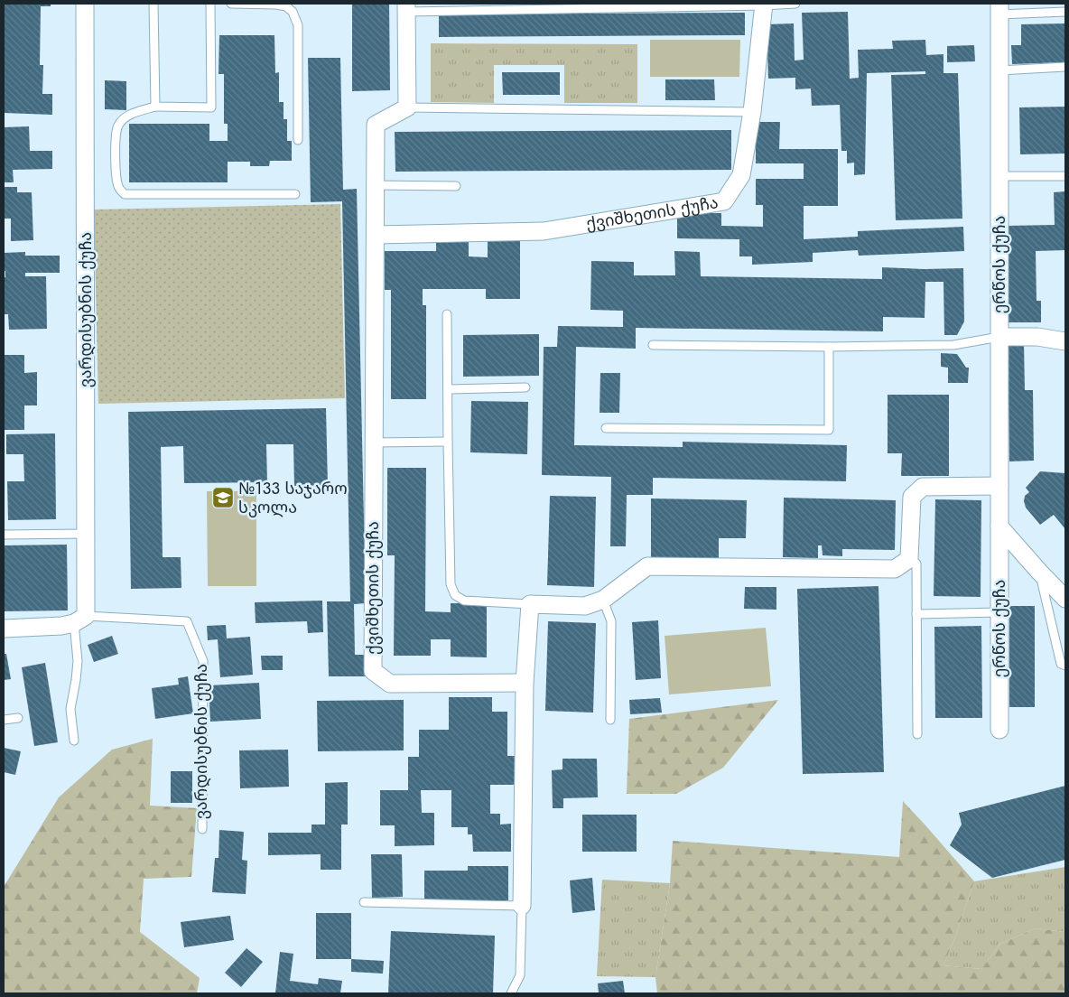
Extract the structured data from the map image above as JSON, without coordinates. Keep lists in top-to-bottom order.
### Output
{
  "streets": {
    "street": ["ქვიშხეთის ქუჩა", "ერწოს ქუჩა", "ვარდისუბნის ქუჩა"]
  },
  "places": {
    "school or university": ["№133 საჯარო სკოლა"]
  }
}
